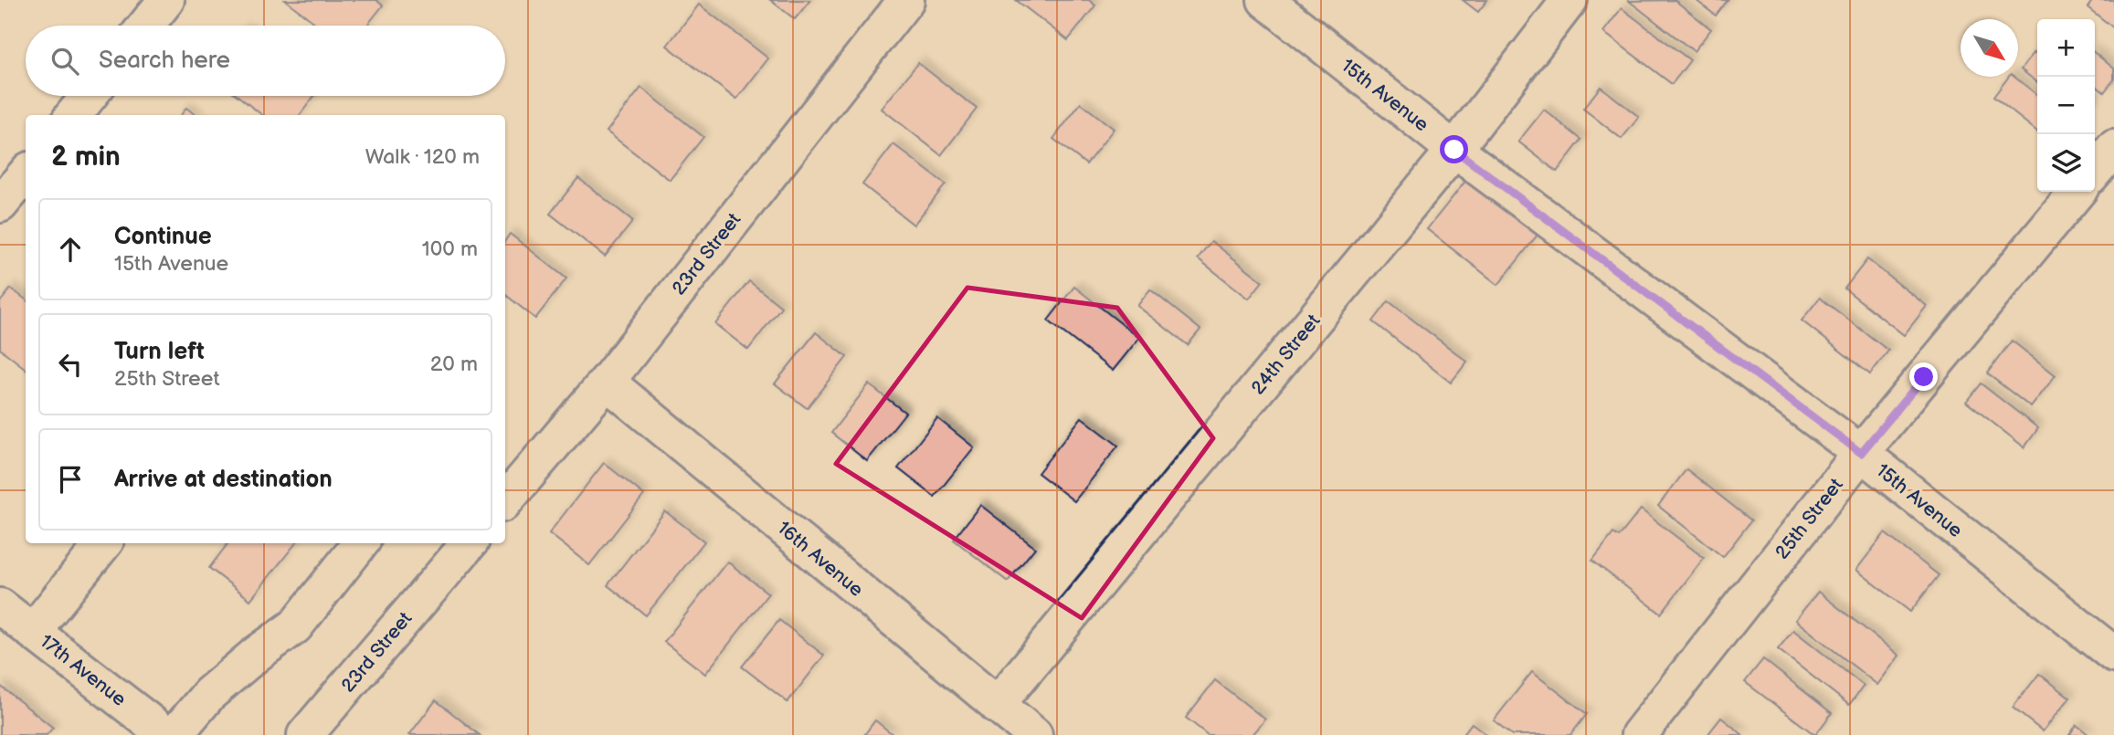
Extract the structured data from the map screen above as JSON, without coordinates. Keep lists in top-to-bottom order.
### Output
{
  "streets": {
    "street": [
      "15th Avenue",
      "23rd Street",
      "24th Street",
      "25th Street",
      "16th Avenue",
      "17th Avenue"
    ]
  },
  "crossings": [
    ["15th Avenue", "24th Street"],
    ["15th Avenue", "25th Street"],
    ["23rd Street", "16th Avenue"],
    ["24th Street", "16th Avenue"]
  ],
  "north": "bottom right",
  "page": {
    "map_buttons": ["+", "−"],
    "search": "Search here",
    "heading": ["2 min", "Walk · 120 m"],
    "list": [
      ["Continue", "15th Avenue", "100 m"],
      ["Turn left", "25th Street", "20 m"],
      "Arrive at destination"
    ]
  }
}
